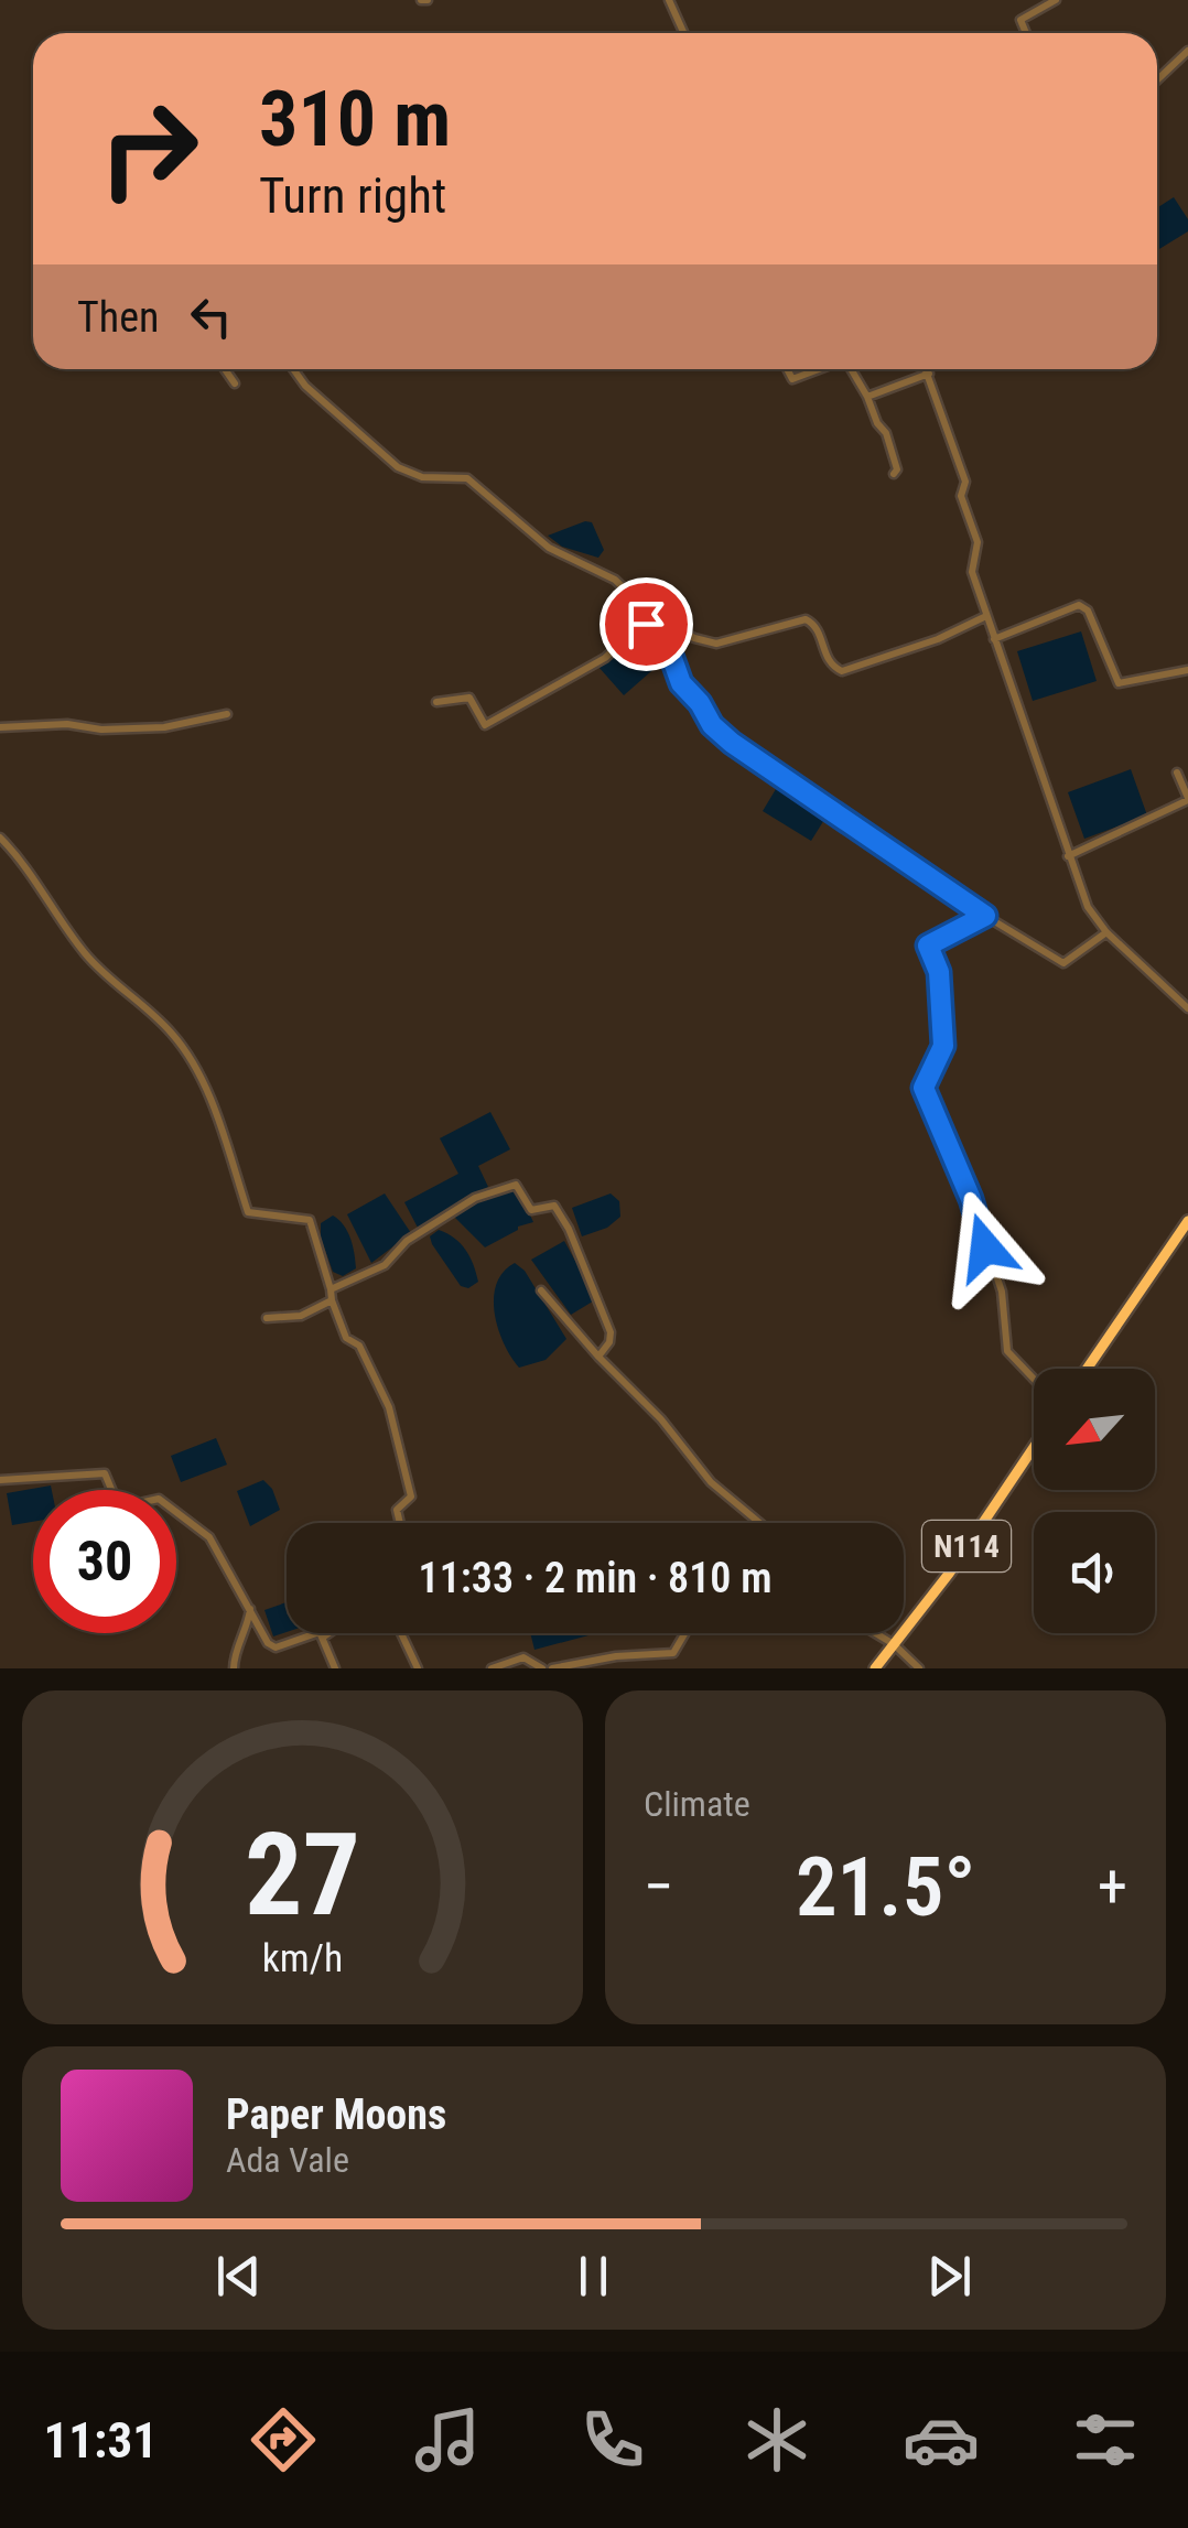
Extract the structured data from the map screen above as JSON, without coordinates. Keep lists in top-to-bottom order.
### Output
{
  "streets": {
    "highway": ["N114"]
  },
  "north": "bottom left",
  "page": {
    "turn": ["310 m", "Turn right"],
    "then": "Then",
    "limit": "30",
    "trip": "11:33 · 2 min · 810 m",
    "tile": "Climate",
    "heat": ["−", "21.5°", "+"],
    "song": ["Paper Moons", "Ada Vale"],
    "tabs": "11:31",
    "gauge": ["27", "km/h"]
  }
}
